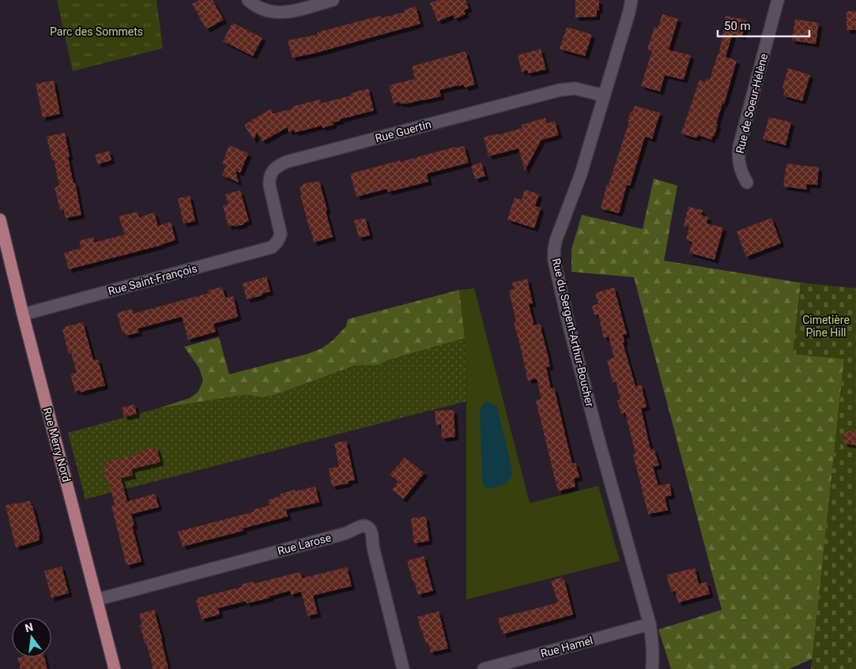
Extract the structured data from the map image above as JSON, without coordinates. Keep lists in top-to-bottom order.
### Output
{
  "streets": {
    "main road": ["Rue Merry Nord"],
    "street": [
      "Rue de Soeur-Hélène",
      "Rue Guertin",
      "Rue Saint-François",
      "Rue du Sergent-Arthur-Boucher",
      "Rue Larose",
      "Rue Hamel"
    ]
  },
  "crossings": [
    ["Rue Guertin", "Rue Saint-François"],
    ["Rue Guertin", "Rue du Sergent-Arthur-Boucher"],
    ["Rue Saint-François", "Rue Merry Nord"],
    ["Rue du Sergent-Arthur-Boucher", "Rue Hamel"],
    ["Rue Merry Nord", "Rue Larose"]
  ],
  "parks": ["Parc des Sommets", "Cimetière Pine Hill"],
  "scale_bar": "50 m",
  "north": "top"
}
